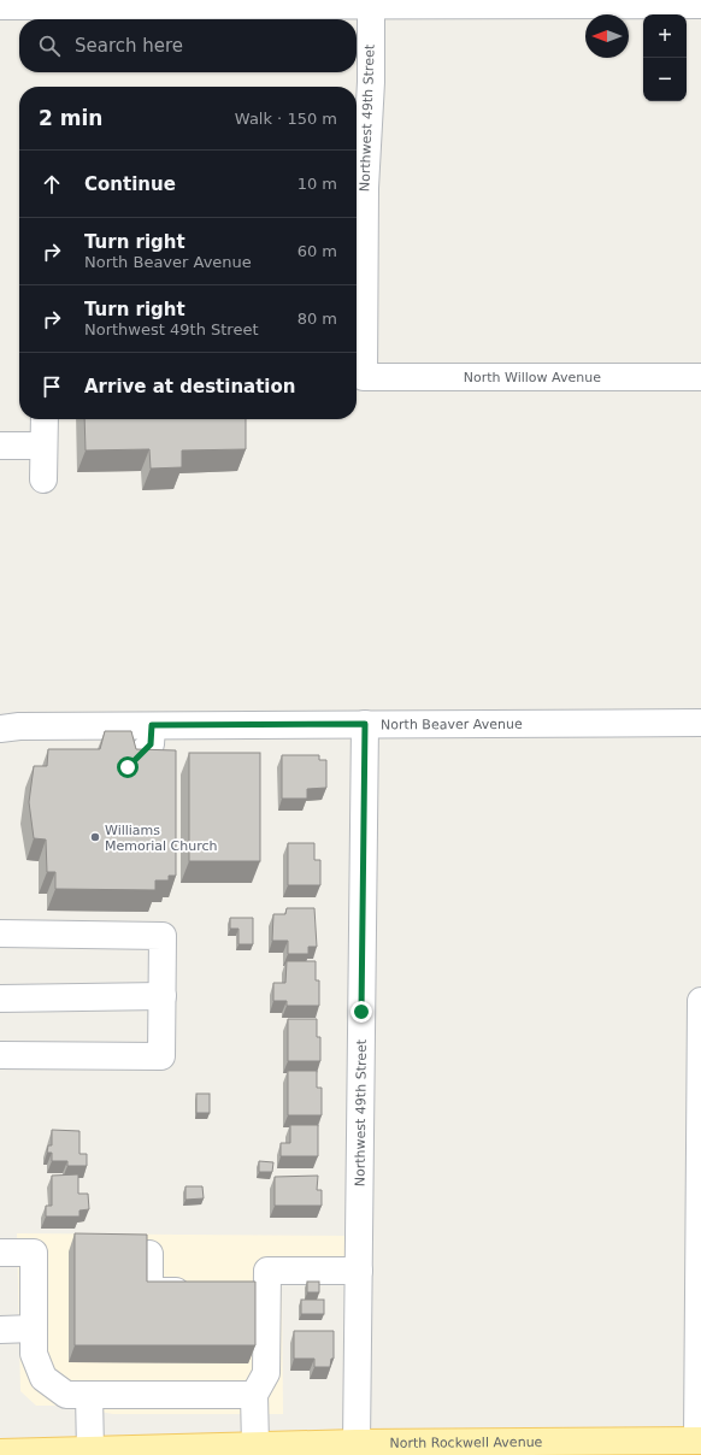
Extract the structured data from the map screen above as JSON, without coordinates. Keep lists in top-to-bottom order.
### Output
{
  "streets": {
    "main road": ["North Rockwell Avenue"],
    "street": ["Northwest 49th Street", "North Willow Avenue", "North Beaver Avenue"]
  },
  "crossings": [
    ["Northwest 49th Street", "North Willow Avenue"],
    ["Northwest 49th Street", "North Beaver Avenue"],
    ["Northwest 49th Street", "North Rockwell Avenue"]
  ],
  "places": ["Williams Memorial Church"],
  "north": "left",
  "page": {
    "map_buttons": ["+", "−"],
    "search": "Search here",
    "heading": ["2 min", "Walk · 150 m"],
    "list": [
      ["Continue", "10 m"],
      ["Turn right", "North Beaver Avenue", "60 m"],
      ["Turn right", "Northwest 49th Street", "80 m"],
      "Arrive at destination"
    ]
  }
}
